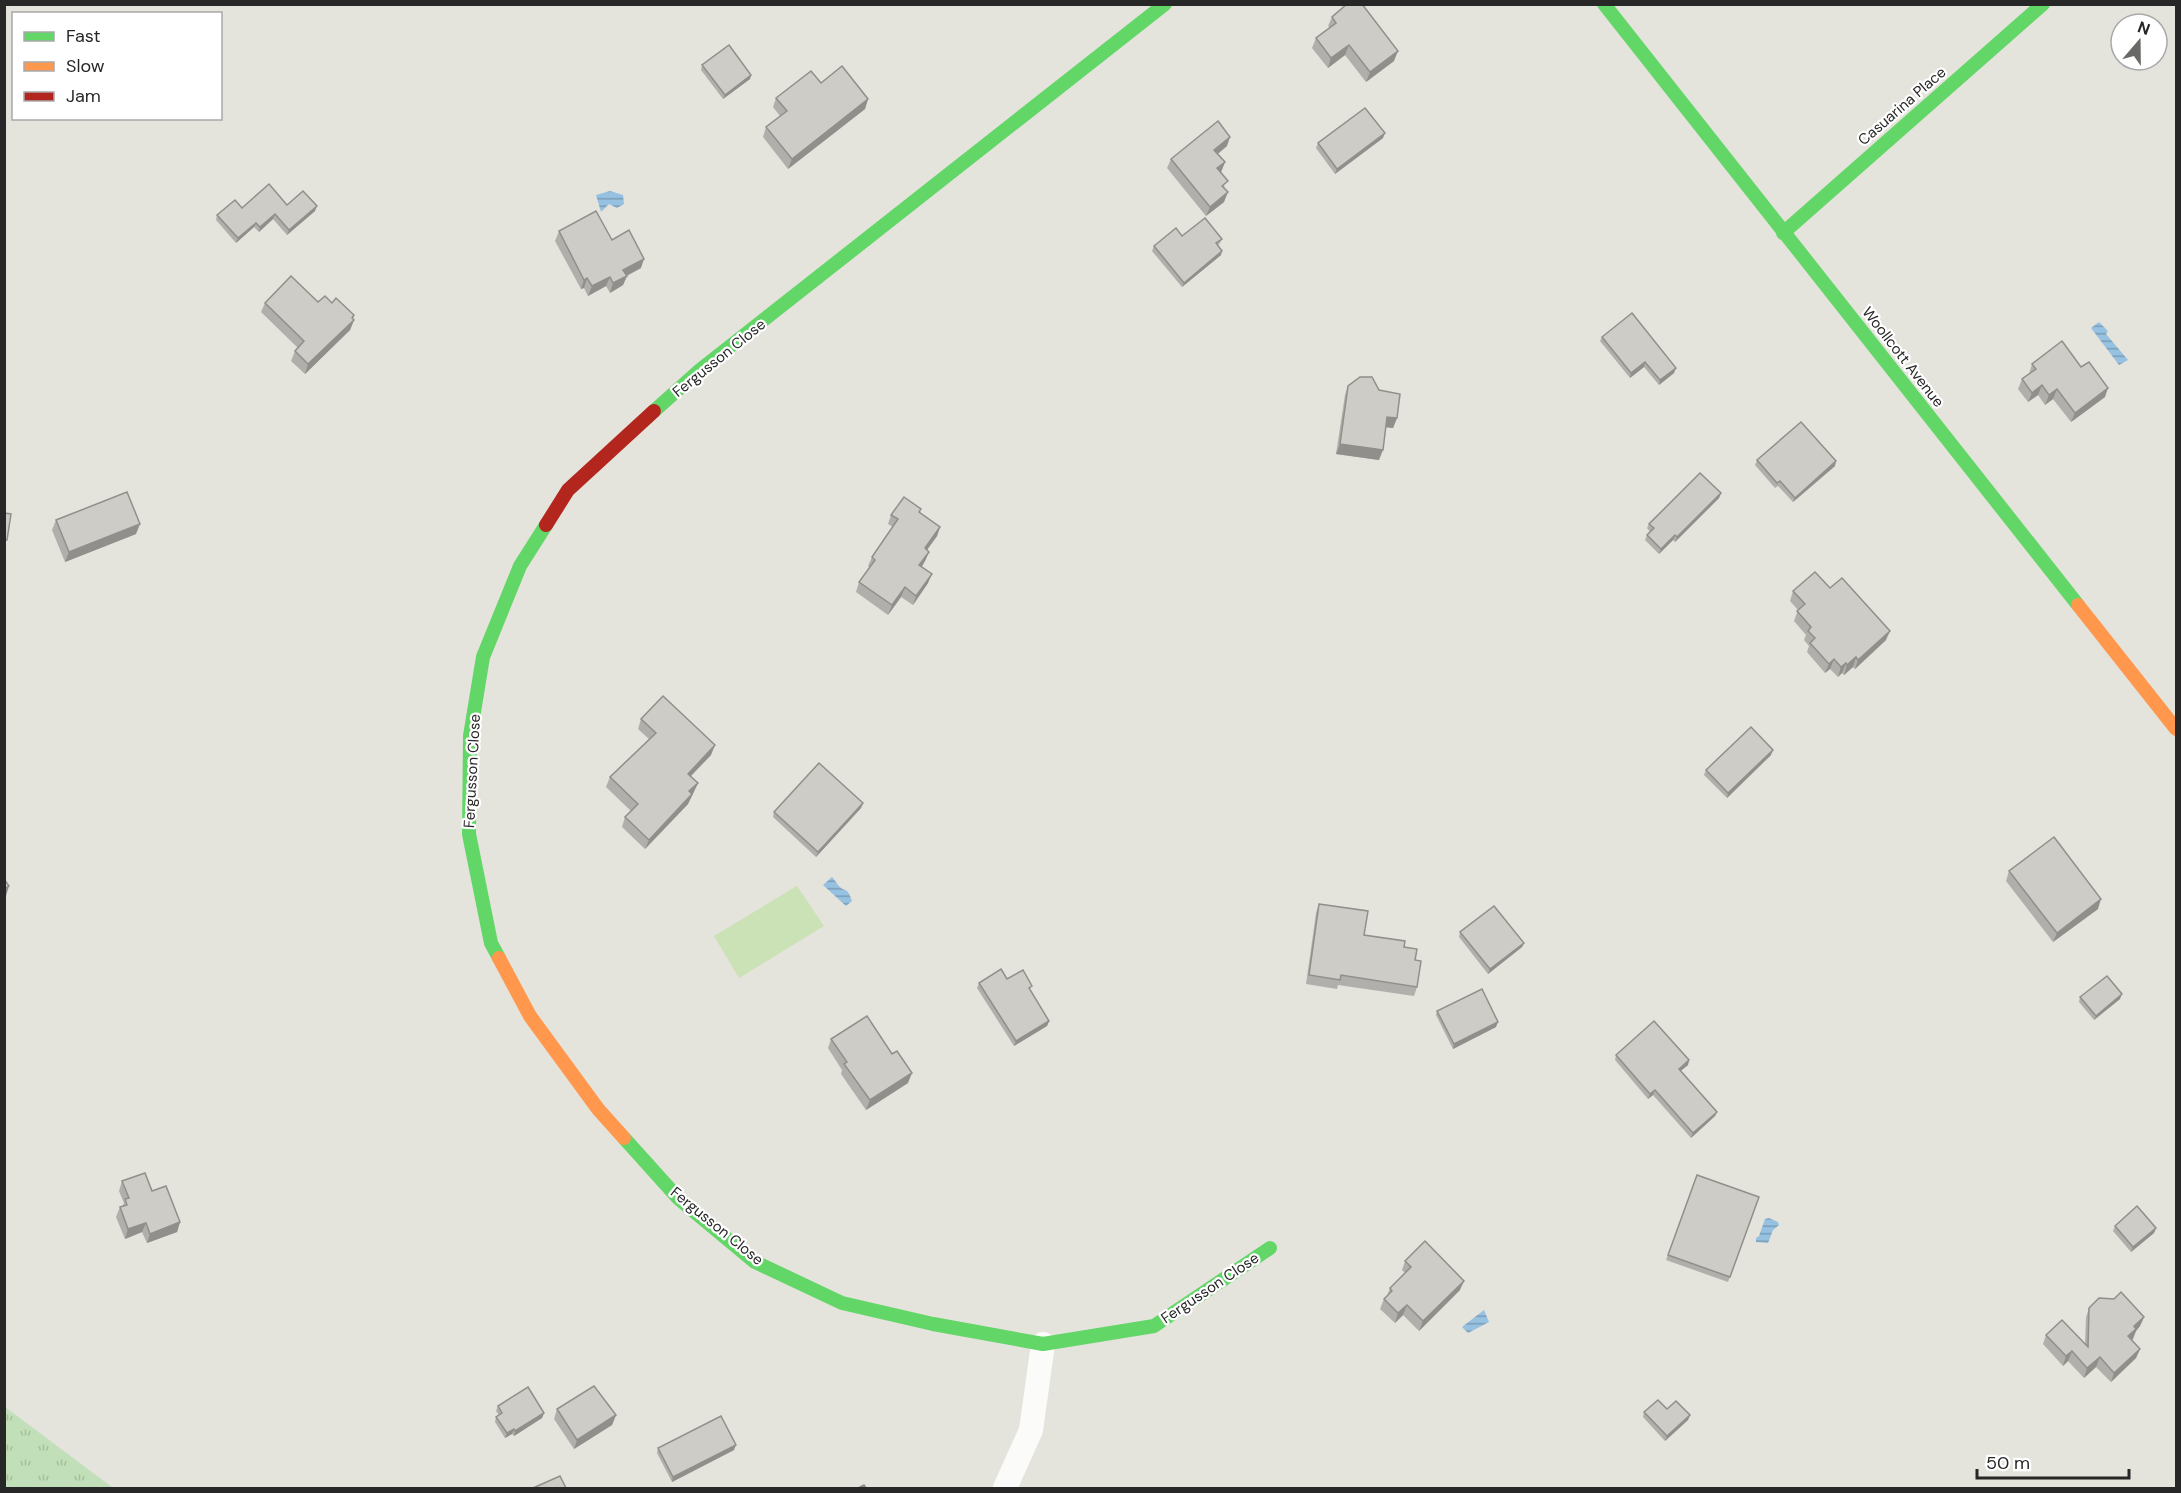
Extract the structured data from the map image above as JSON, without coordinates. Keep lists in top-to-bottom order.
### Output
{
  "streets": {
    "street": ["Casuarina Place", "Woollcott Avenue", "Fergusson Close"]
  },
  "crossings": [
    ["Casuarina Place", "Woollcott Avenue"]
  ],
  "legend": ["Fast", "Slow", "Jam"],
  "scale_bar": "50 m",
  "north": "top"
}
